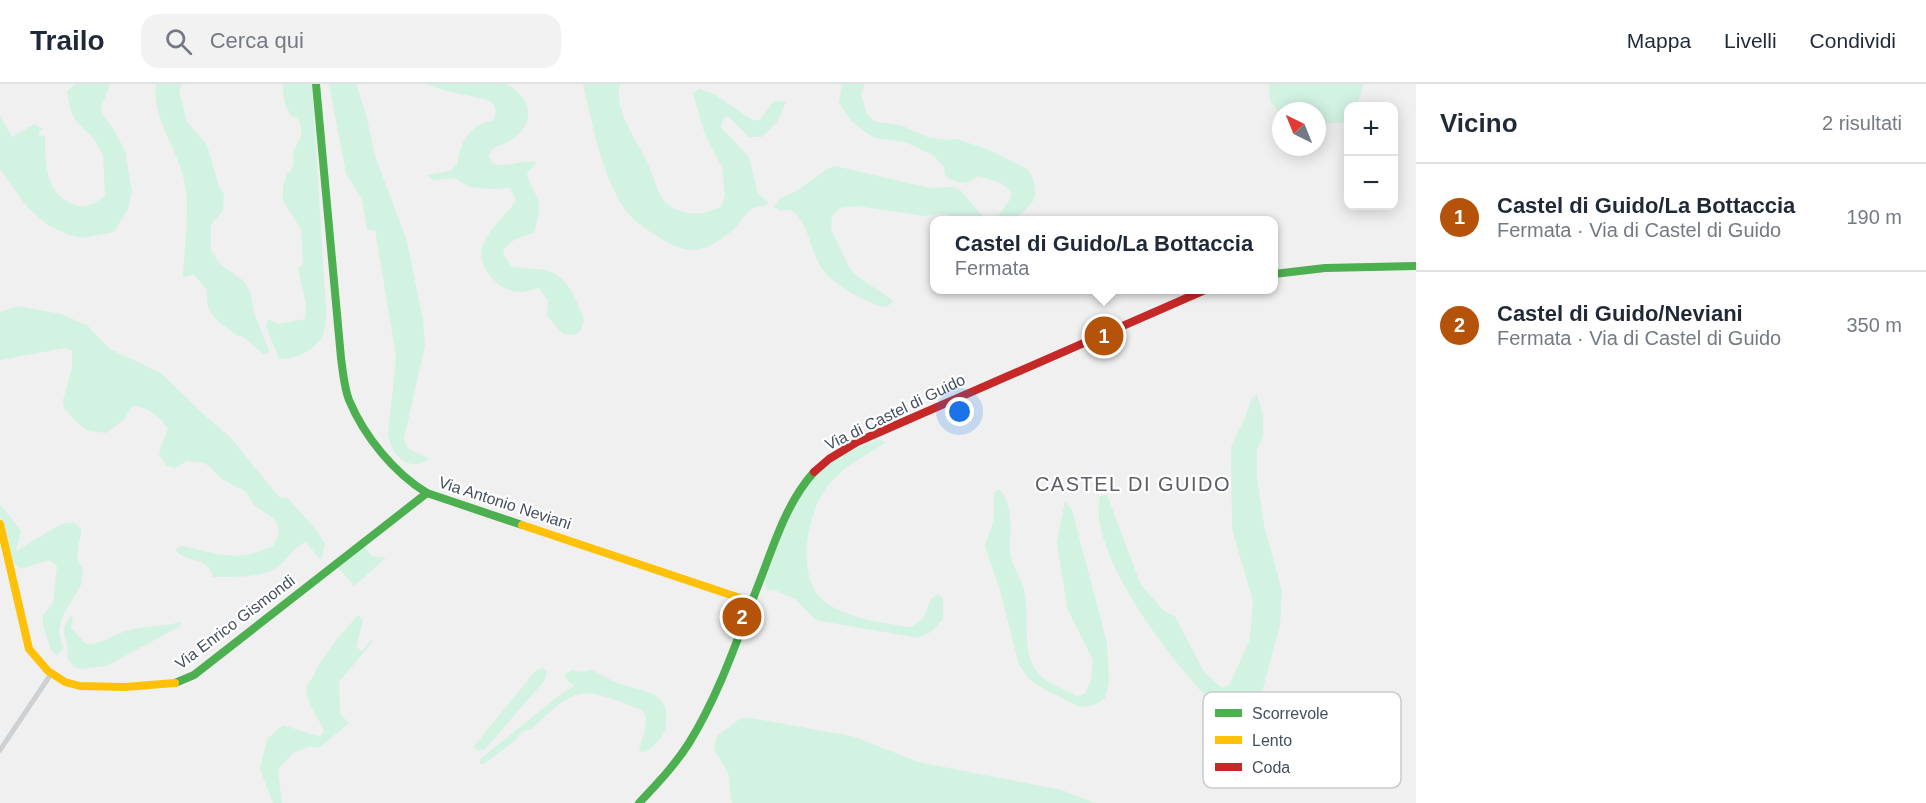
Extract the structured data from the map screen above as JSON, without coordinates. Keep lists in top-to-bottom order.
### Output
{
  "streets": {
    "street": ["Via di Castel di Guido", "Via Antonio Neviani", "Via Enrico Gismondi"]
  },
  "crossings": [
    ["Via di Castel di Guido", "Via Antonio Neviani"],
    ["Via Antonio Neviani", "Via Enrico Gismondi"]
  ],
  "districts": ["CASTEL DI GUIDO"],
  "legend": ["Scorrevole", "Lento", "Coda"],
  "north": "top left",
  "page": {
    "header": "Trailo",
    "search": "Cerca qui",
    "nav": ["Mappa", "Livelli", "Condividi"],
    "heading": ["Vicino", "2 risultati"],
    "map_buttons": ["+", "−"],
    "list": [
      {
        "mark": "1",
        "name": "Castel di Guido/La Bottaccia",
        "note": "Fermata · Via di Castel di Guido",
        "value": "190 m"
      },
      {
        "mark": "2",
        "name": "Castel di Guido/Neviani",
        "note": "Fermata · Via di Castel di Guido",
        "value": "350 m"
      }
    ],
    "popup": ["Castel di Guido/La Bottaccia", "Fermata"],
    "pins": ["1", "2"]
  }
}
